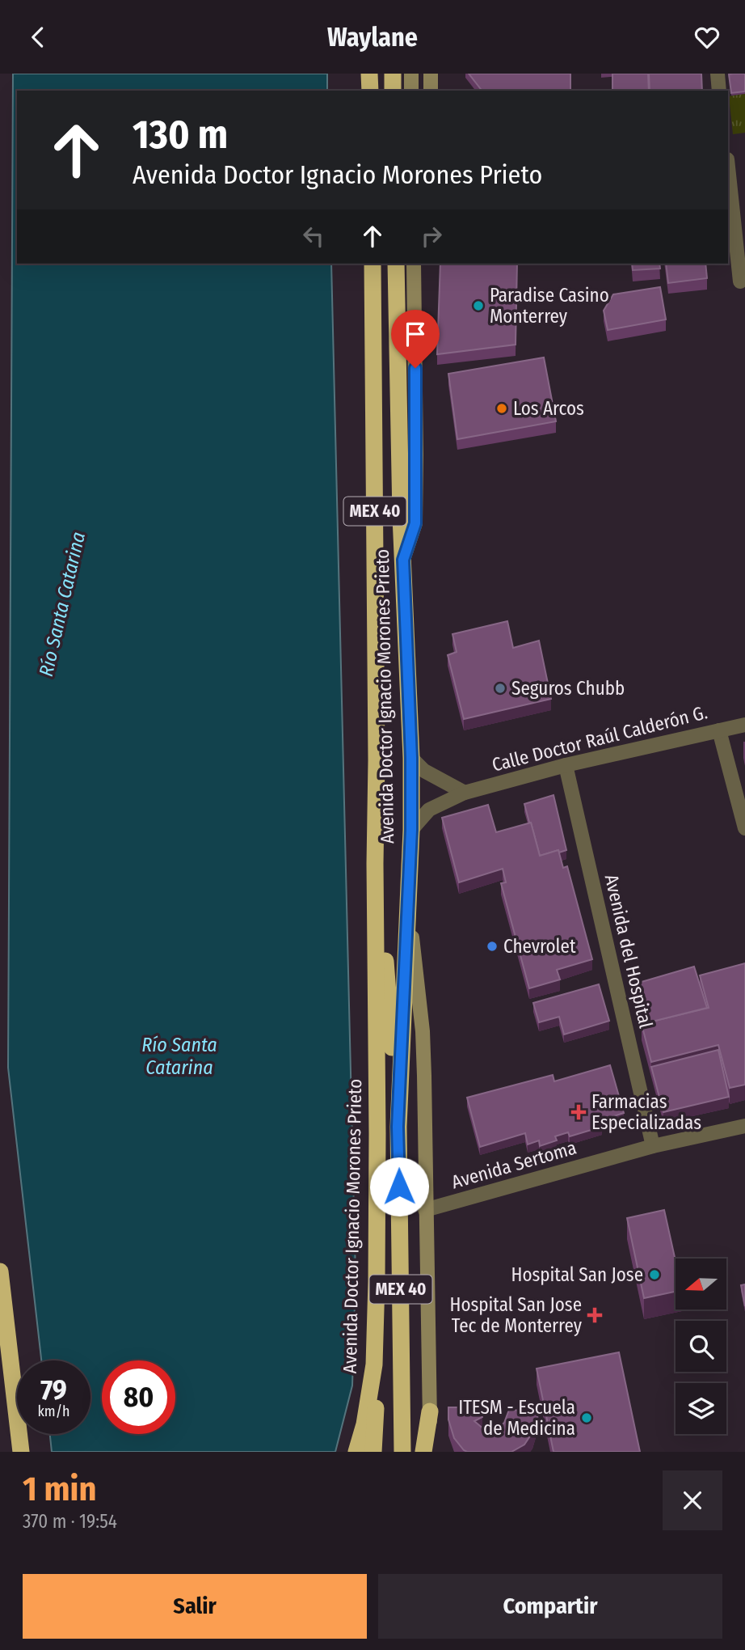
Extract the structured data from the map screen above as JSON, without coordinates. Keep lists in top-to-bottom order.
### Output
{
  "streets": {
    "highway": ["MEX 40", "Avenida Doctor Ignacio Morones Prieto"],
    "street": ["Calle Doctor Raúl Calderón G.", "Avenida del Hospital", "Avenida Sertoma"]
  },
  "crossings": [
    ["MEX 40", "Avenida Doctor Ignacio Morones Prieto"],
    ["Avenida Doctor Ignacio Morones Prieto", "Calle Doctor Raúl Calderón G."],
    ["Calle Doctor Raúl Calderón G.", "Avenida del Hospital"],
    ["Avenida del Hospital", "Avenida Sertoma"]
  ],
  "water": ["Río Santa Catarina"],
  "places": {
    "other": [
      "Paradise Casino Monterrey",
      "Los Arcos",
      "Seguros Chubb",
      "Chevrolet",
      "Hospital San Jose",
      "ITESM - Escuela de Medicina"
    ],
    "health": ["Farmacias Especializadas", "Hospital San Jose Tec de Monterrey"]
  },
  "north": "left",
  "page": {
    "header": "Waylane",
    "turn": ["130 m", "Avenida Doctor Ignacio Morones Prieto"],
    "speed": "79 km/h",
    "limit": "80",
    "heading": ["1 min", "370 m · 19:54"],
    "buttons": ["Salir", "Compartir"]
  }
}
